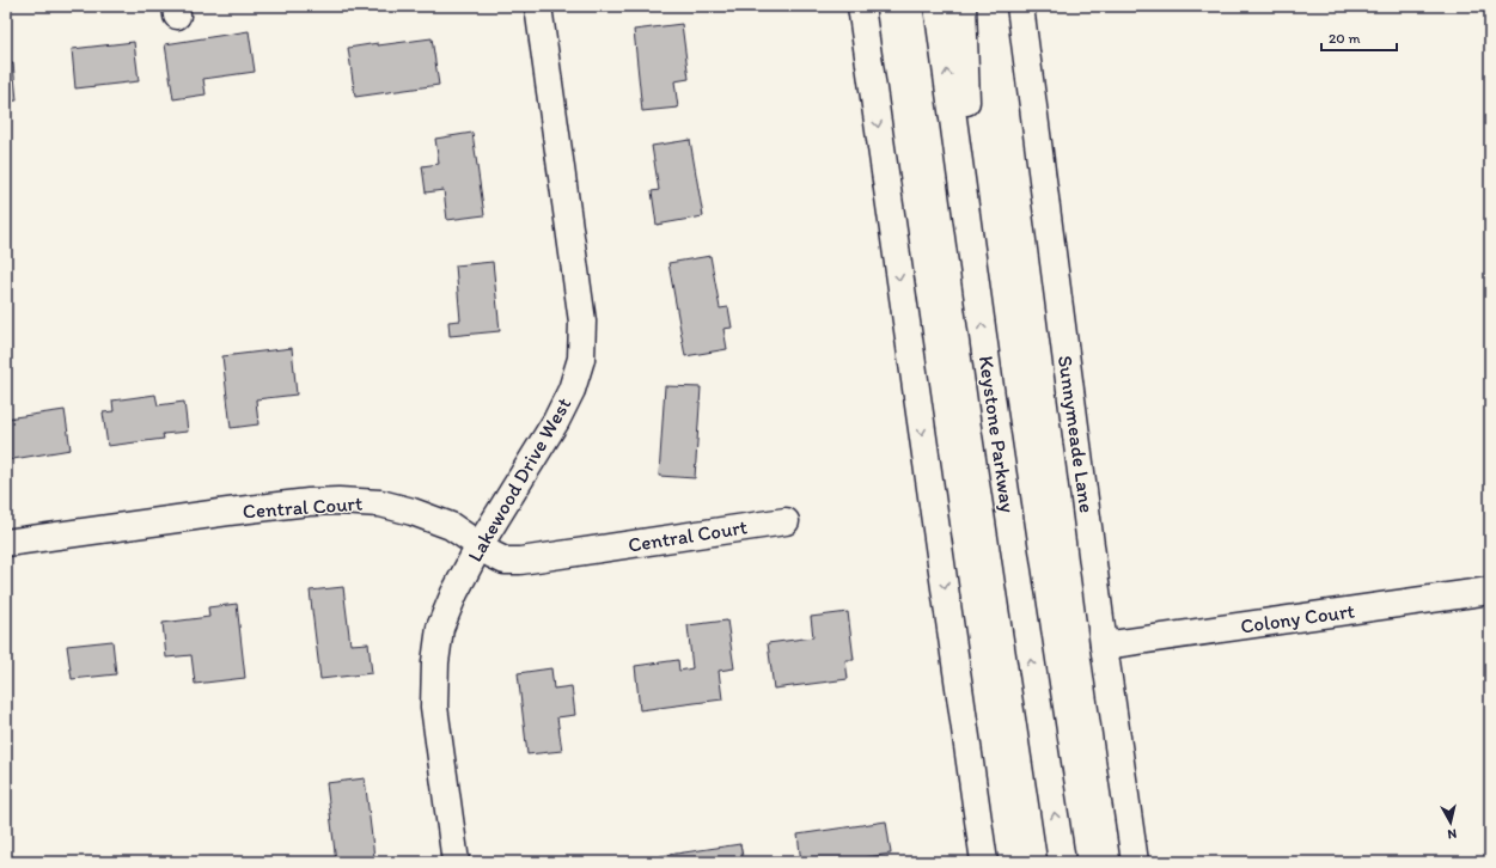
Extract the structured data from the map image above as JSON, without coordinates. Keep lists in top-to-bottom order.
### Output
{
  "streets": {
    "main road": [
      "Keystone Parkway",
      "Sunnymeade Lane",
      "Lakewood Drive West",
      "Central Court",
      "Colony Court"
    ]
  },
  "crossings": [
    ["Sunnymeade Lane", "Colony Court"],
    ["Lakewood Drive West", "Central Court"]
  ],
  "scale_bar": "20 m",
  "north": "bottom"
}
